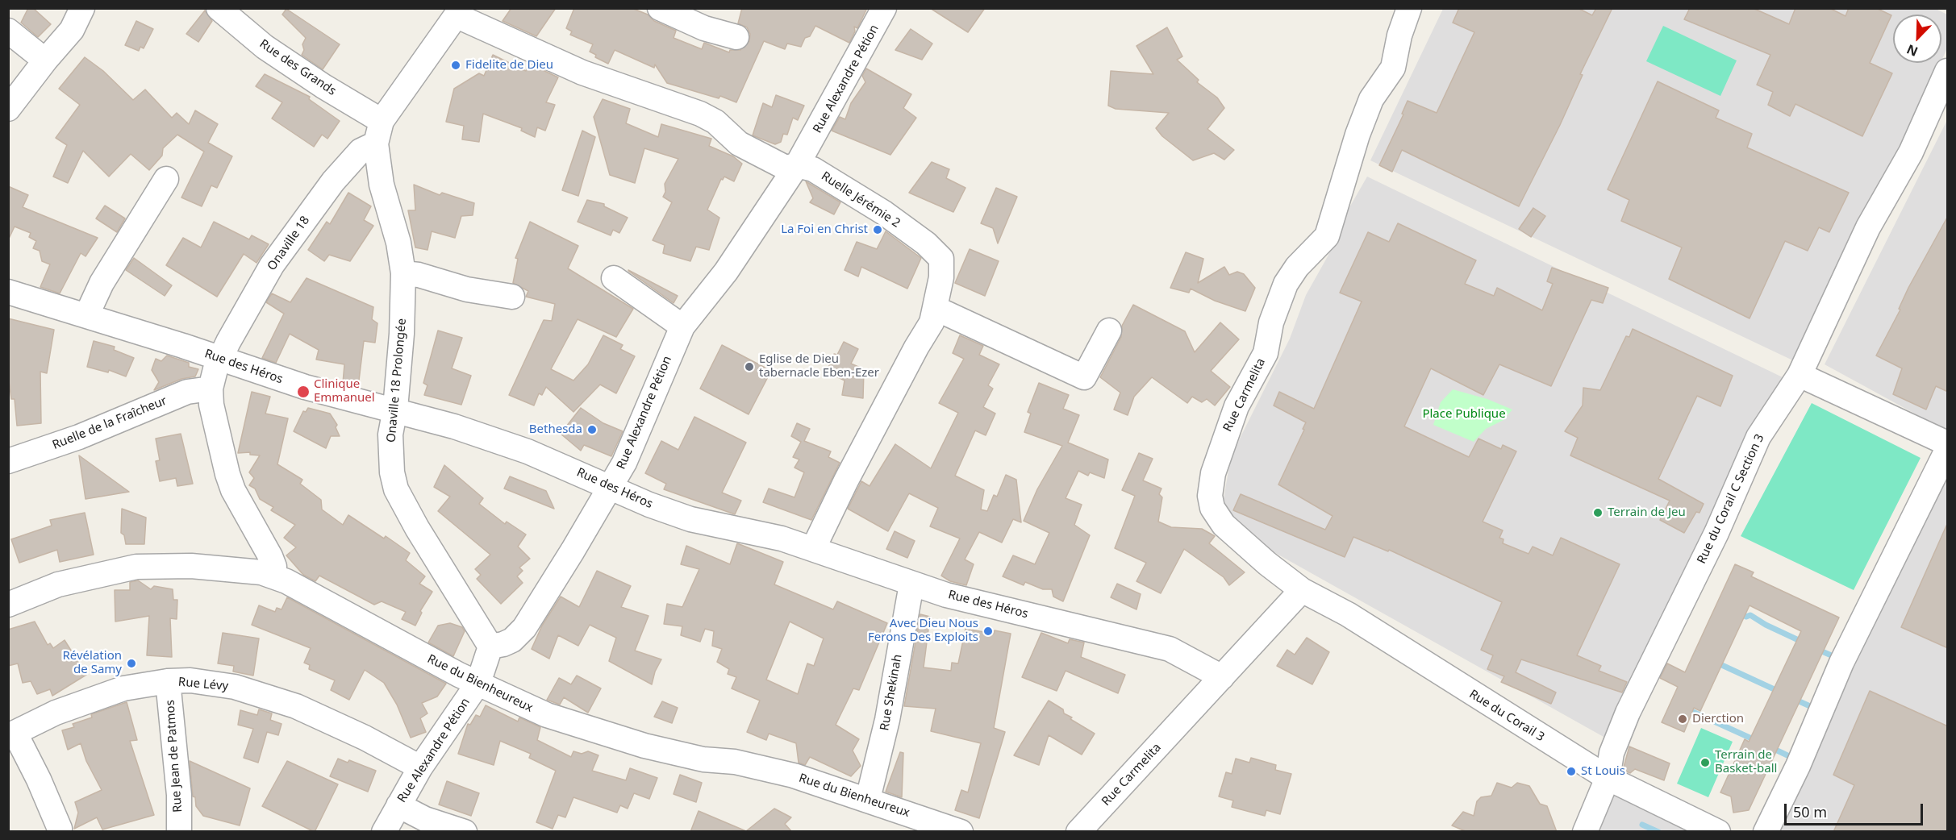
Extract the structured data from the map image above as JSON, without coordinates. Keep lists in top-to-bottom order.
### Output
{
  "streets": {
    "street": [
      "Rue des Grands",
      "Rue Alexandre Pétion",
      "Ruelle Jérémie 2",
      "Onaville 18",
      "Rue des Héros",
      "Onaville 18 Prolongée",
      "Rue Carmelita",
      "Ruelle de la Fraîcheur",
      "Rue du Corail C Section 3",
      "Rue du Bienheureux",
      "Rue Lévy",
      "Rue Shekinah",
      "Rue du Corail 3",
      "Rue Jean de Patmos"
    ]
  },
  "crossings": [
    ["Rue des Grands", "Onaville 18"],
    ["Rue des Grands", "Onaville 18 Prolongée"],
    ["Rue Alexandre Pétion", "Ruelle Jérémie 2"],
    ["Rue Alexandre Pétion", "Rue des Héros"],
    ["Rue Alexandre Pétion", "Onaville 18 Prolongée"],
    ["Rue Alexandre Pétion", "Rue du Bienheureux"],
    ["Rue Alexandre Pétion", "Rue Lévy"],
    ["Ruelle Jérémie 2", "Onaville 18"],
    ["Ruelle Jérémie 2", "Rue des Héros"],
    ["Onaville 18", "Rue des Héros"],
    ["Onaville 18", "Onaville 18 Prolongée"],
    ["Onaville 18", "Ruelle de la Fraîcheur"],
    ["Rue des Héros", "Onaville 18 Prolongée"],
    ["Rue des Héros", "Rue Carmelita"],
    ["Rue des Héros", "Rue Shekinah"],
    ["Rue Carmelita", "Rue du Corail 3"],
    ["Rue du Corail C Section 3", "Rue du Corail 3"],
    ["Rue du Bienheureux", "Rue Shekinah"],
    ["Rue Lévy", "Rue Jean de Patmos"]
  ],
  "parks": ["Place Publique"],
  "places": [
    "Fidelite de Dieu",
    "La Foi en Christ",
    "Eglise de Dieu tabernacle Eben-Ezer",
    "Clinique Emmanuel",
    "Bethesda",
    "Terrain de Jeu",
    "Avec Dieu Nous Ferons Des Exploits",
    "Révélation de Samy",
    "Dierction",
    "Terrain de Basket-ball",
    "St Louis"
  ],
  "scale_bar": "50 m",
  "north": "bottom left"
}
